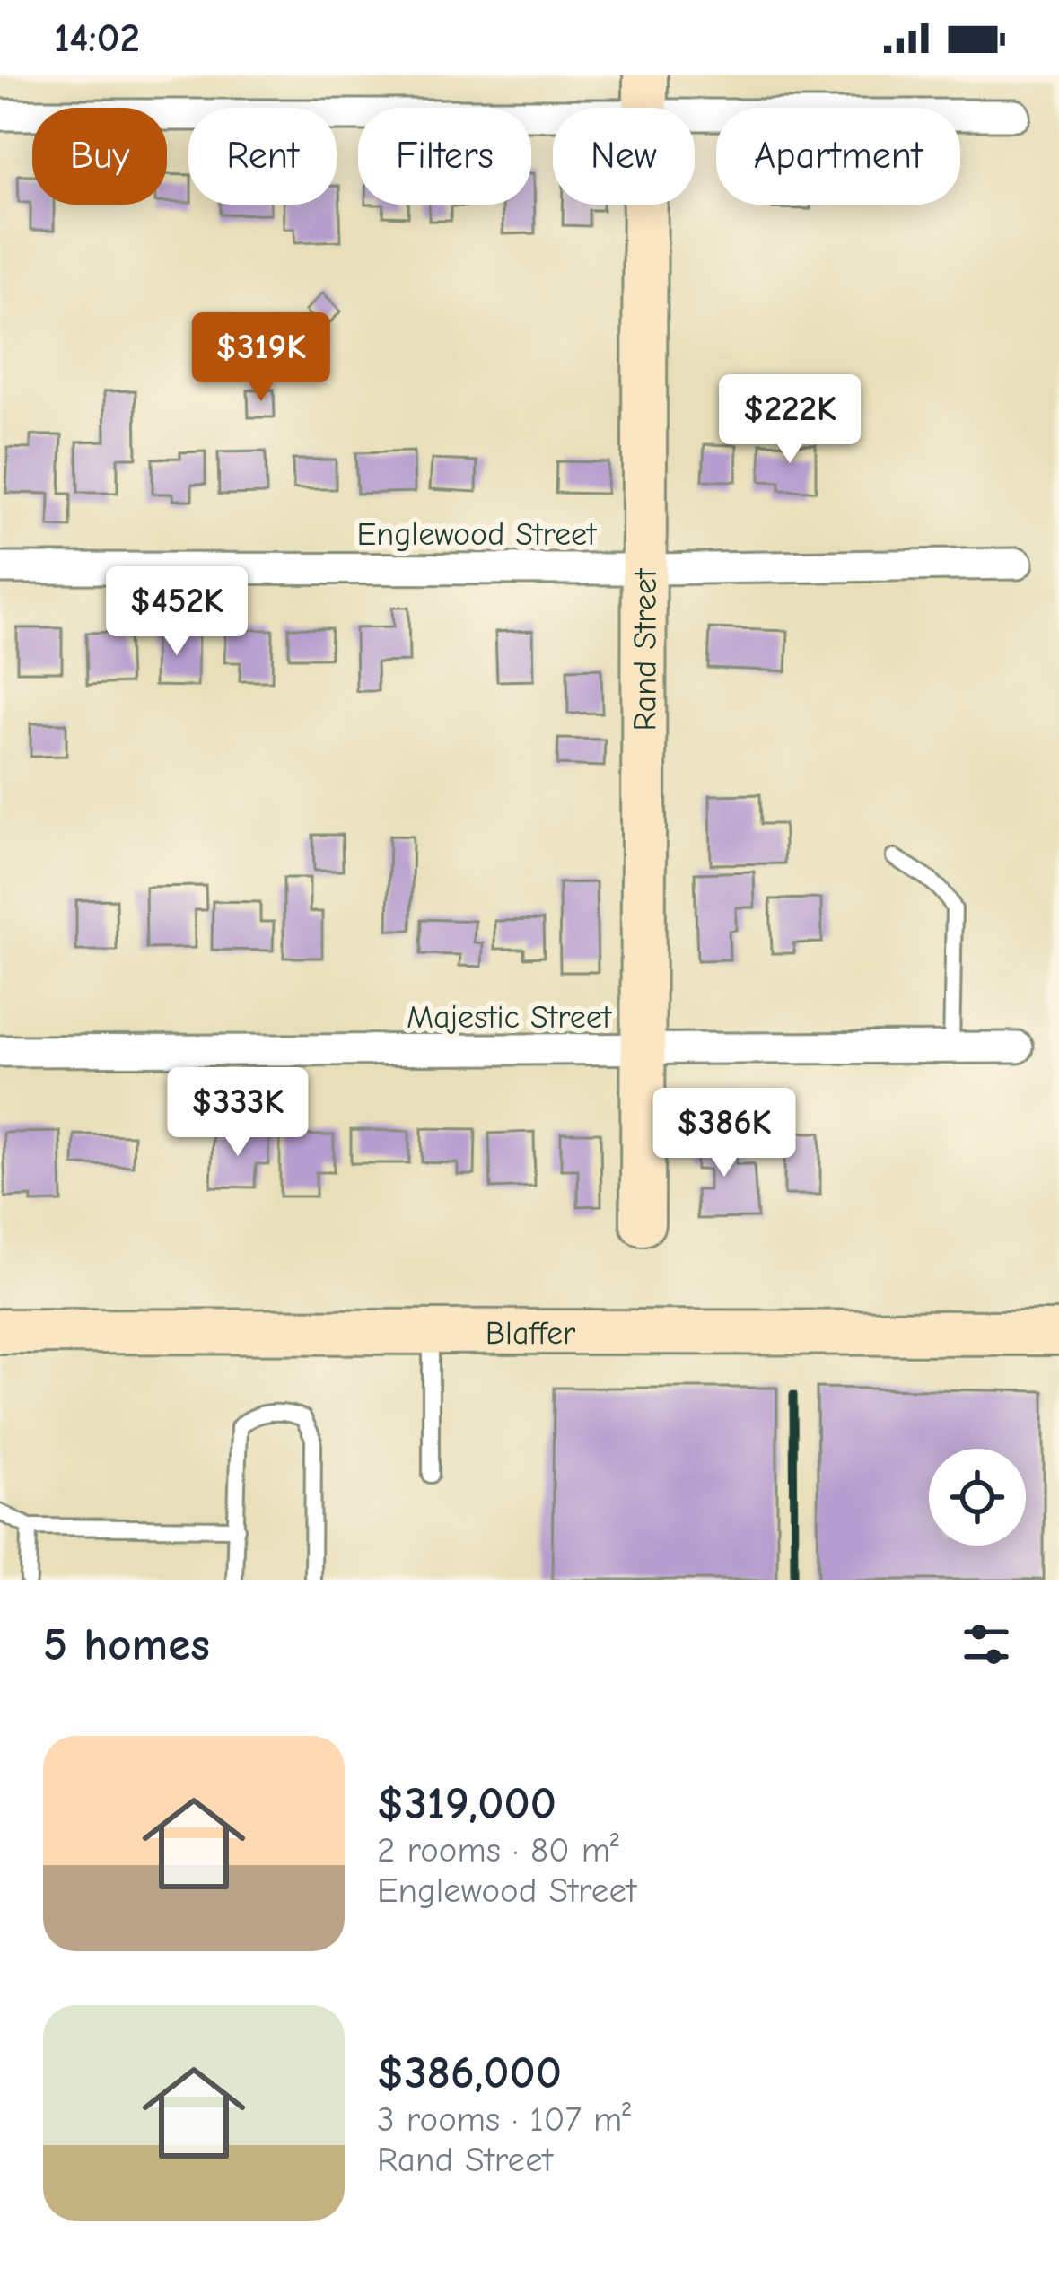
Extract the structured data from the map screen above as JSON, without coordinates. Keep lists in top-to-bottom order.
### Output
{
  "streets": {
    "street": [
      "Englewood Street",
      "Rand Street",
      "Majestic Street",
      "Blaffer"
    ]
  },
  "crossings": [
    ["Englewood Street", "Rand Street"],
    ["Rand Street", "Majestic Street"]
  ],
  "page": {
    "status": "14:02",
    "chip": [
      "Buy",
      "Rent",
      "Filters",
      "New",
      "Apartment"
    ],
    "price": [
      "$319K",
      "$222K",
      "$452K",
      "$333K",
      "$386K"
    ],
    "heading": "5 homes",
    "list": [
      {
        "name": "$319,000",
        "note": "2 rooms · 80 m² · Englewood Street"
      },
      {
        "name": "$386,000",
        "note": "3 rooms · 107 m² · Rand Street"
      }
    ]
  }
}
